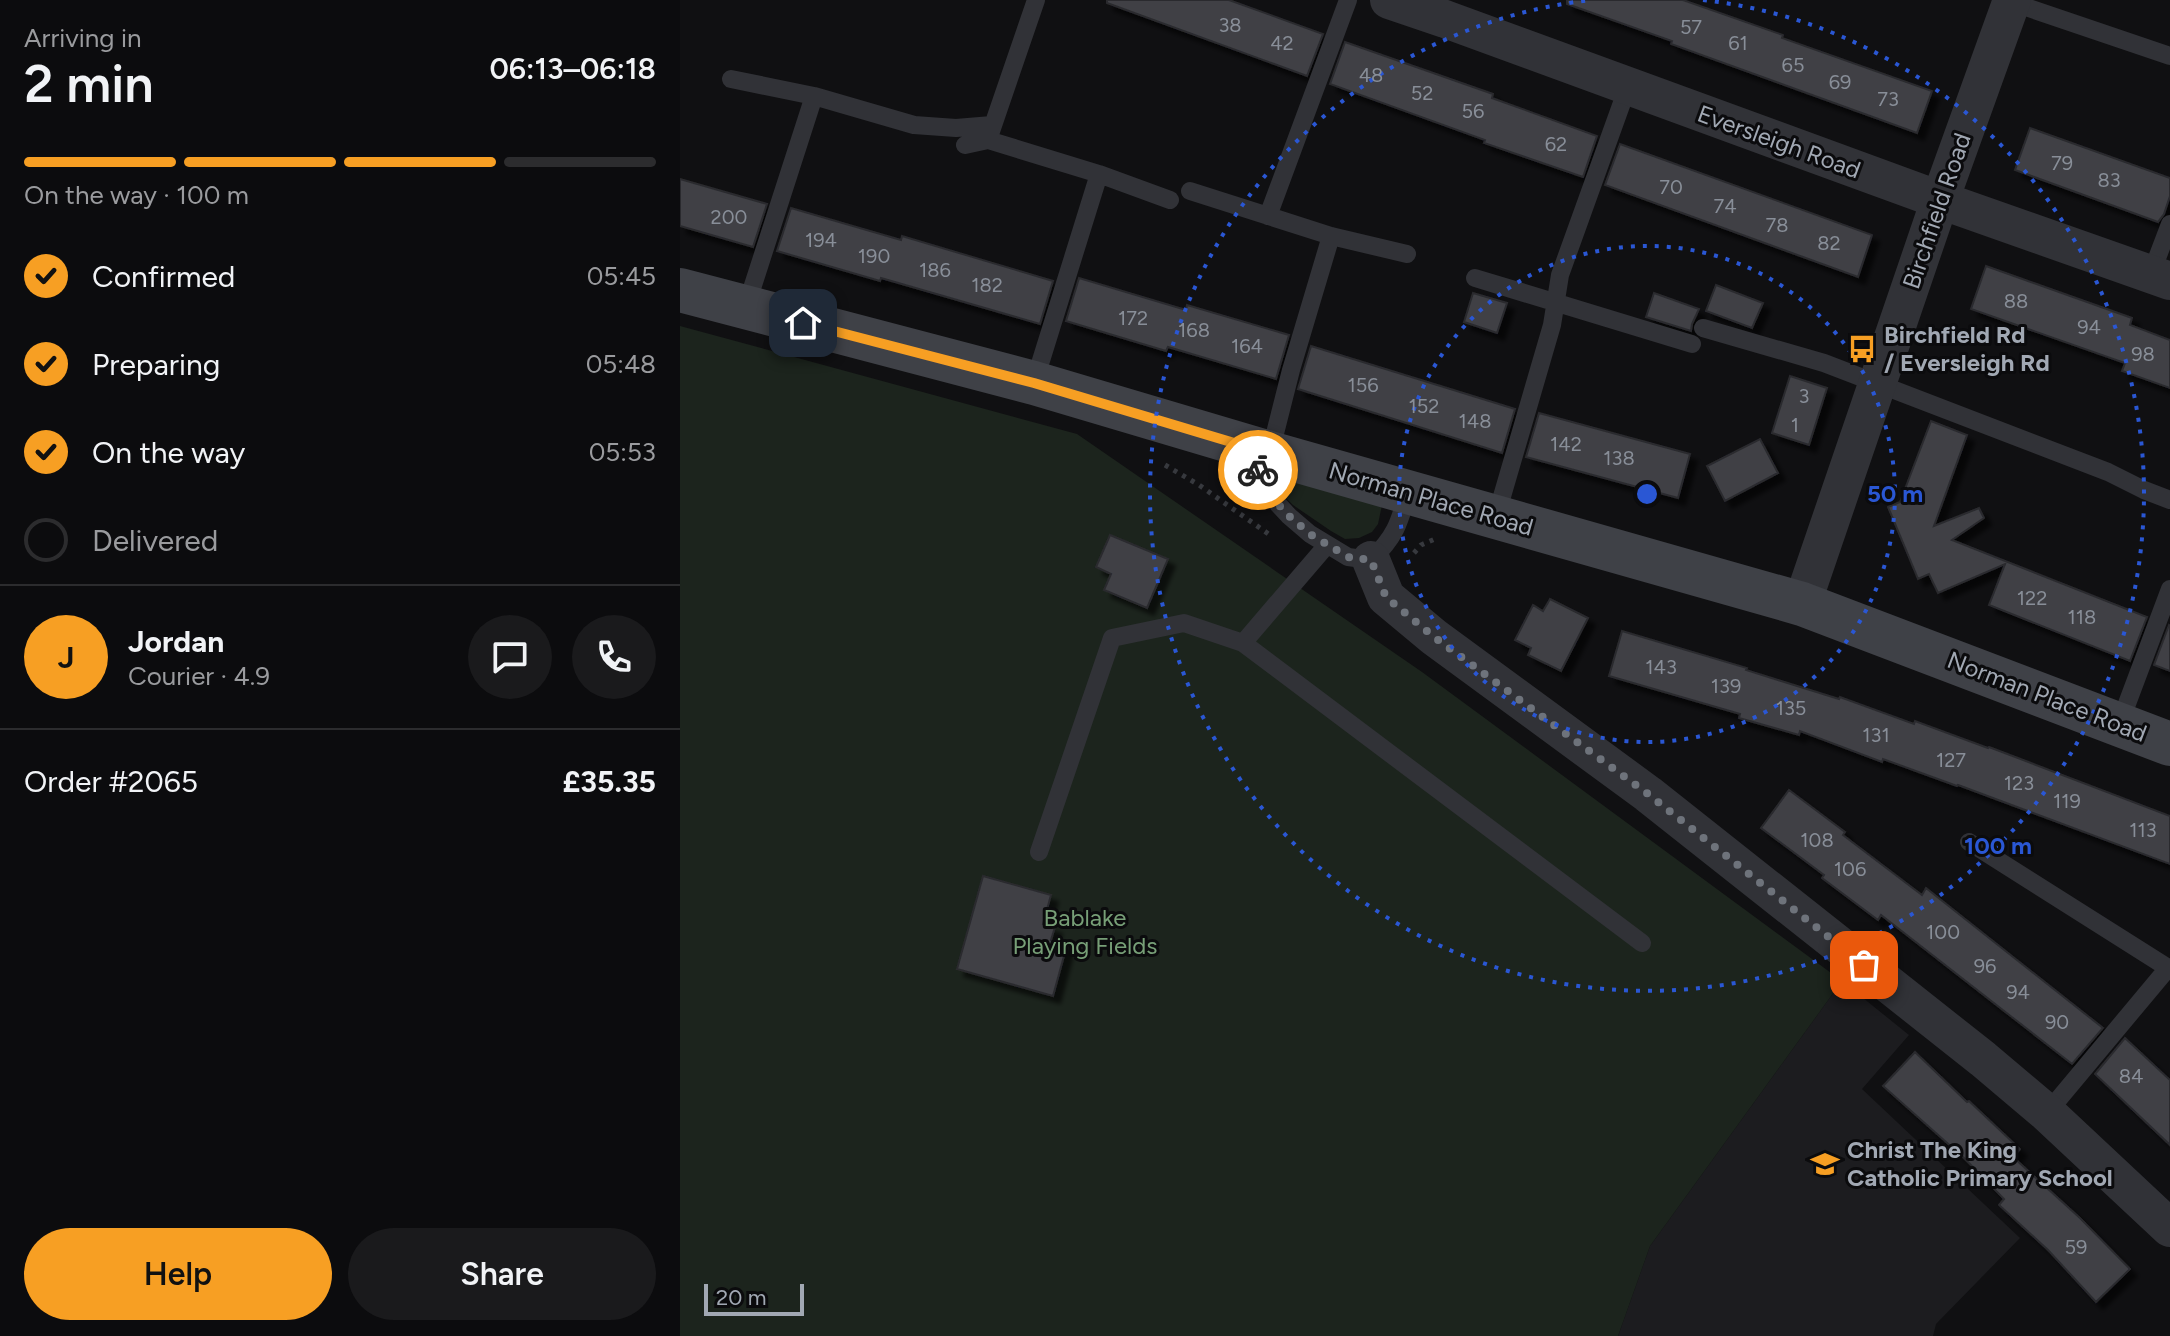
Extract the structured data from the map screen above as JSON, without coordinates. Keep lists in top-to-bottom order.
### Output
{
  "streets": {
    "street": ["Eversleigh Road", "Birchfield Road", "Norman Place Road"]
  },
  "crossings": [
    ["Eversleigh Road", "Birchfield Road"],
    ["Birchfield Road", "Norman Place Road"]
  ],
  "parks": ["Bablake Playing Fields"],
  "places": {
    "bus stop": ["Birchfield Rd / Eversleigh Rd"],
    "school or university": ["Christ The King Catholic Primary School"]
  },
  "house_numbers": [
    "38",
    "57",
    "42",
    "61",
    "65",
    "48",
    "69",
    "52",
    "73",
    "56",
    "62",
    "79",
    "83",
    "70",
    "74",
    "200",
    "78",
    "194",
    "82",
    "190",
    "186",
    "182",
    "88",
    "172",
    "94",
    "168",
    "164",
    "98",
    "156",
    "3",
    "152",
    "148",
    "1",
    "142",
    "138",
    "122",
    "118",
    "143",
    "139",
    "135",
    "131",
    "127",
    "123",
    "119",
    "113",
    "108",
    "106",
    "100",
    "96",
    "94",
    "90",
    "84",
    "59"
  ],
  "scale_bar": "20 m",
  "page": {
    "heading": ["2 min", "Arriving in", "06:13–06:18"],
    "panel": [
      "Jordan",
      "Courier · 4.9",
      "Order #2065",
      "£35.35"
    ],
    "bar": "On the way · 100 m",
    "list": [
      ["Confirmed", "05:45"],
      ["Preparing", "05:48"],
      ["On the way", "05:53"],
      "Delivered"
    ],
    "round": "J",
    "buttons": ["Help", "Share"],
    "scale": "20 m"
  },
  "rings": ["50 m", "100 m"]
}
